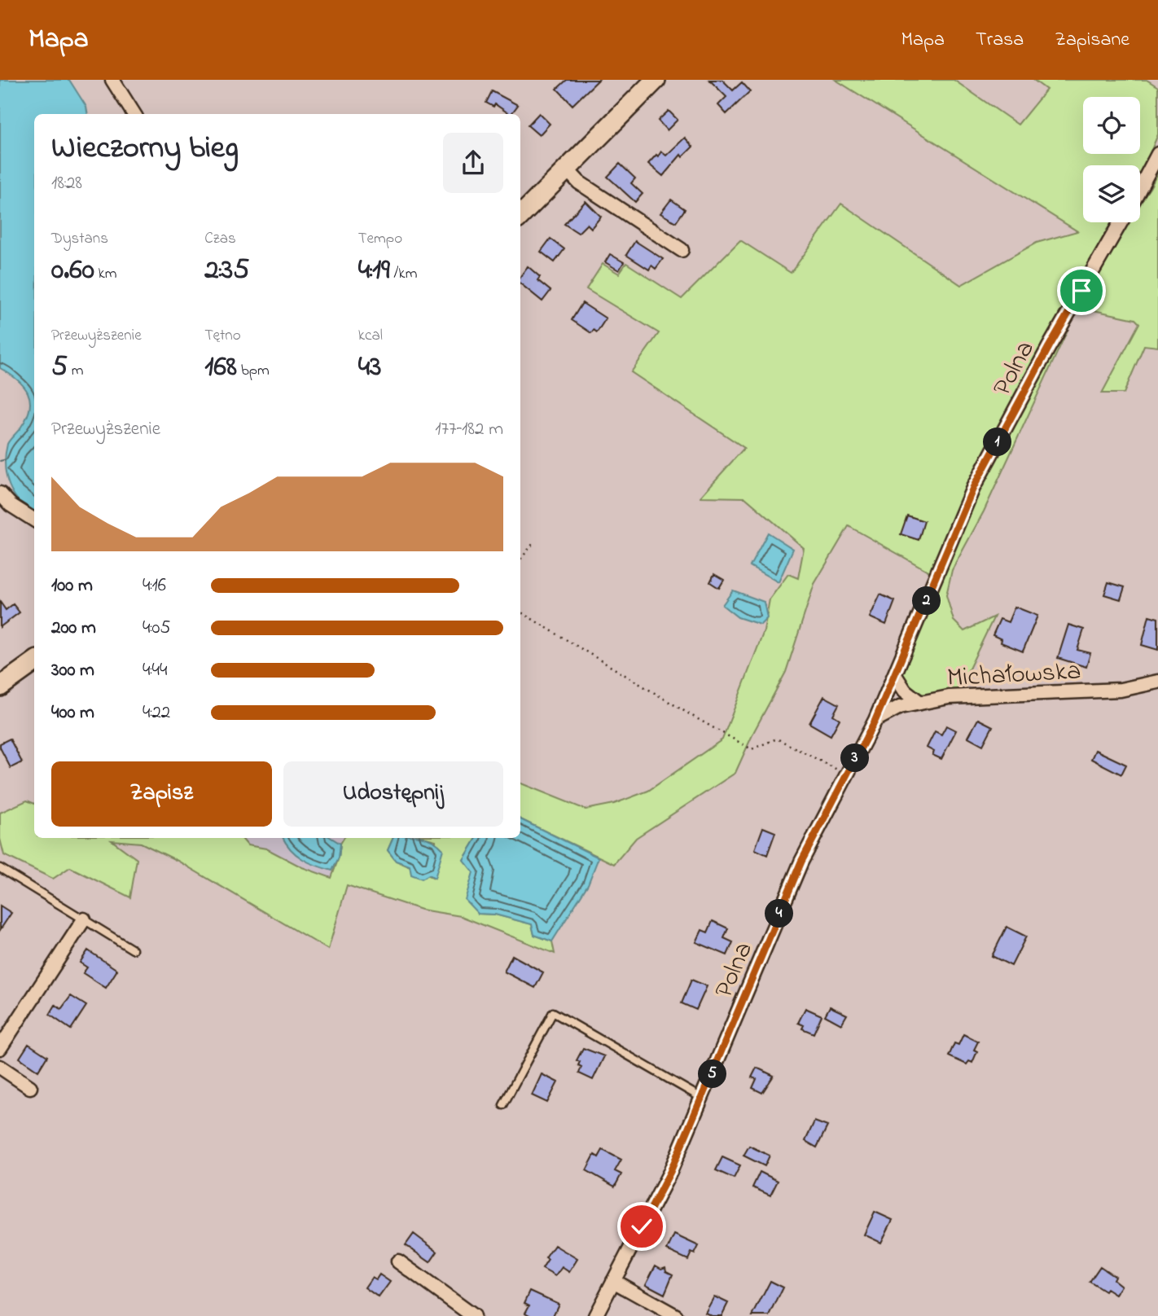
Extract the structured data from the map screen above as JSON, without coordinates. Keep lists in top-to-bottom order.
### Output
{
  "streets": {
    "street": ["Polna", "Michałowska"]
  },
  "crossings": [
    ["Polna", "Michałowska"]
  ],
  "page": {
    "header": "Mapa",
    "nav": ["Mapa", "Trasa", "Zapisane"],
    "heading": ["Wieczorny bieg", "18:28"],
    "stats": [
      ["Dystans", "0.60 km"],
      ["Czas", "2:35"],
      ["Tempo", "4:19 /km"],
      ["Przewyższenie", "5 m"],
      ["Tętno", "168 bpm"],
      ["kcal", "43"]
    ],
    "chart": ["Przewyższenie", "177–182 m"],
    "pins": [
      "1",
      "2",
      "3",
      "4",
      "5"
    ],
    "list": [
      {
        "name": "100 m",
        "note": "4:16"
      },
      {
        "name": "200 m",
        "note": "4:05"
      },
      {
        "name": "300 m",
        "note": "4:44"
      },
      {
        "name": "400 m",
        "note": "4:22"
      }
    ],
    "buttons": ["Zapisz", "Udostępnij"]
  }
}
